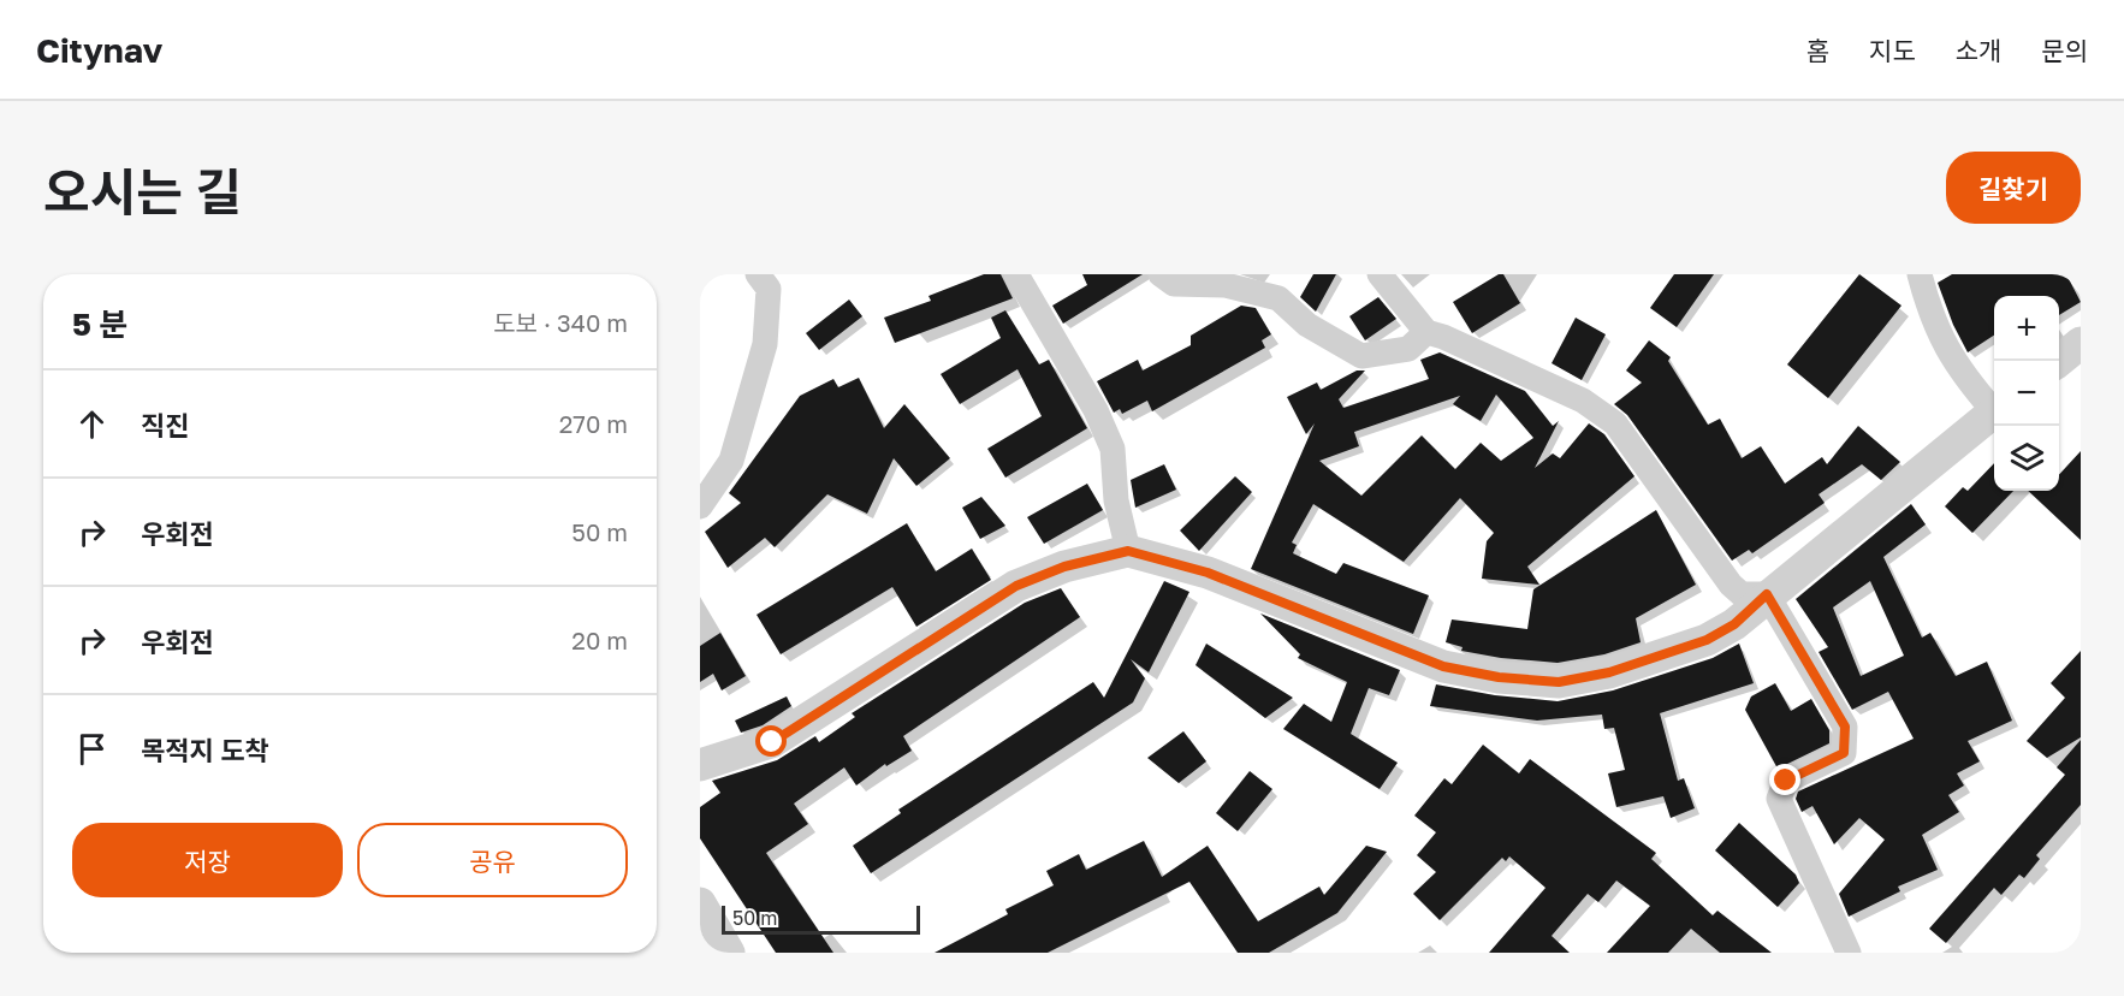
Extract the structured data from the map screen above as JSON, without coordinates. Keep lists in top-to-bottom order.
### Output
{
  "scale_bar": "50 m",
  "page": {
    "header": "Citynav",
    "nav": [
      "홈",
      "지도",
      "소개",
      "문의"
    ],
    "title": "오시는 길",
    "buttons": [
      "길찾기",
      ["저장", "공유"]
    ],
    "heading": ["5 분", "도보 · 340 m"],
    "map_buttons": ["+", "−"],
    "list": [
      ["직진", "270 m"],
      ["우회전", "50 m"],
      ["우회전", "20 m"],
      "목적지 도착"
    ],
    "scale": "50 m"
  }
}
